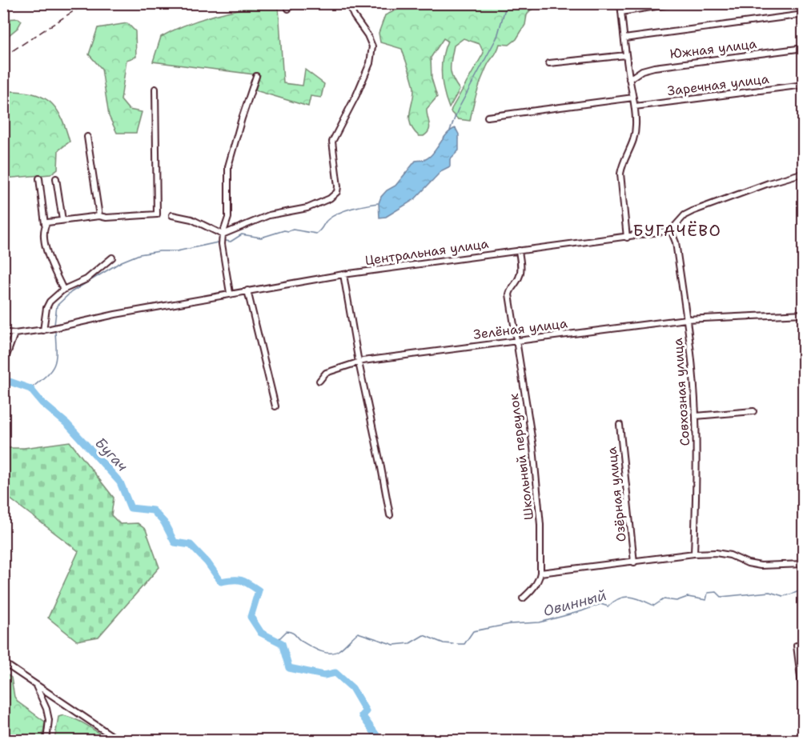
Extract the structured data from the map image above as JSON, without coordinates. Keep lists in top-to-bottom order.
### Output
{
  "streets": {
    "street": [
      "Южная улица",
      "Заречная улица",
      "Центральная улица",
      "Зелёная улица",
      "Совхозная улица",
      "Школьный переулок",
      "Озёрная улица"
    ]
  },
  "crossings": [
    ["Центральная улица", "Совхозная улица"],
    ["Центральная улица", "Школьный переулок"],
    ["Зелёная улица", "Совхозная улица"],
    ["Зелёная улица", "Школьный переулок"]
  ],
  "districts": ["БУГАЧЁВО"],
  "water": ["Бугач", "Овинный"]
}
